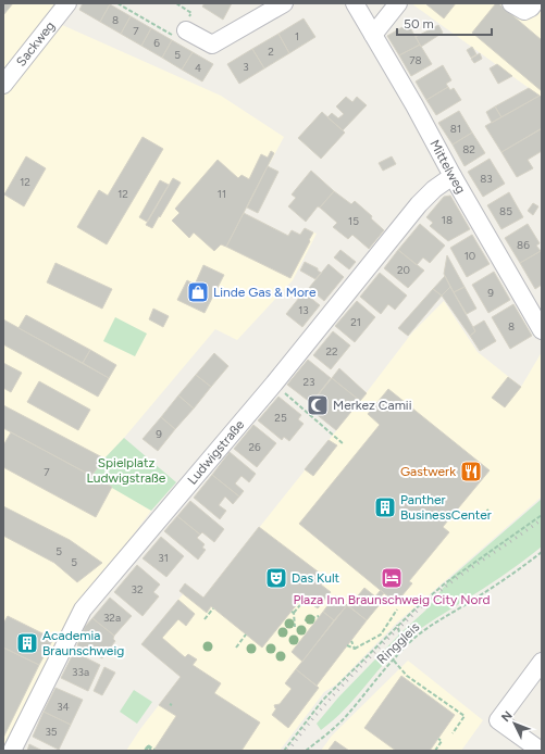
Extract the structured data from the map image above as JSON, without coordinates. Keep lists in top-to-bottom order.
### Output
{
  "streets": {
    "street": ["Sackweg", "Mittelweg", "Ludwigstraße"],
    "path": ["Ringgleis"]
  },
  "crossings": [
    ["Mittelweg", "Ludwigstraße"]
  ],
  "parks": ["Spielplatz Ludwigstraße"],
  "places": {
    "shop": ["Linde Gas & More"],
    "mosque": ["Merkez Camii"],
    "restaurant": ["Gastwerk"],
    "building": ["Panther BusinessCenter", "Academia Braunschweig"],
    "theatre": ["Das Kult"],
    "hotel": ["Plaza Inn Braunschweig City Nord"]
  },
  "house_numbers": [
    "8",
    "7",
    "1",
    "6",
    "2",
    "5",
    "78",
    "3",
    "4",
    "81",
    "82",
    "83",
    "12",
    "12",
    "11",
    "85",
    "18",
    "15",
    "86",
    "10",
    "20",
    "9",
    "13",
    "21",
    "8",
    "22",
    "23",
    "25",
    "9",
    "26",
    "7",
    "5",
    "31",
    "5",
    "32",
    "32a",
    "33a",
    "34",
    "35"
  ],
  "scale_bar": "50 m",
  "north": "top left"
}
